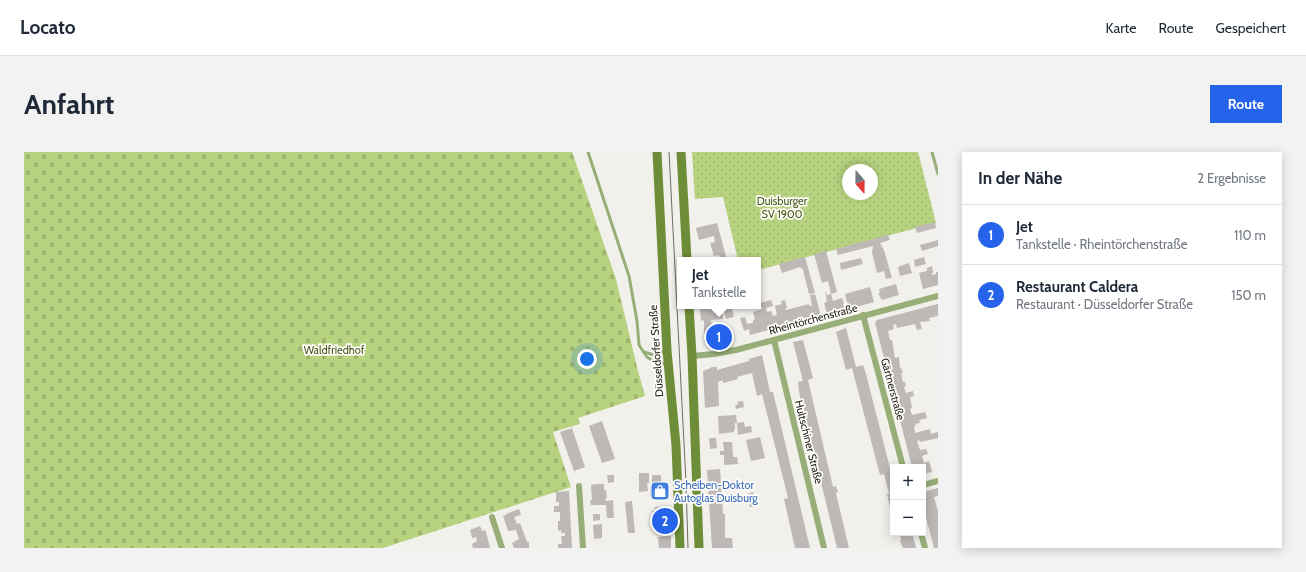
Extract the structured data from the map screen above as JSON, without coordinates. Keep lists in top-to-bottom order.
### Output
{
  "streets": {
    "main road": ["Düsseldorfer Straße"],
    "street": ["Rheintörchenstraße", "Gärtnerstraße", "Hultschiner Straße"]
  },
  "crossings": [
    ["Rheintörchenstraße", "Gärtnerstraße"],
    ["Rheintörchenstraße", "Hultschiner Straße"]
  ],
  "parks": ["Duisburger SV 1900", "Waldfriedhof"],
  "places": {
    "shop": ["Scheiben-Doktor Autoglas Duisburg"]
  },
  "north": "bottom",
  "page": {
    "header": "Locato",
    "nav": ["Karte", "Route", "Gespeichert"],
    "buttons": "Route",
    "title": "Anfahrt",
    "heading": ["In der Nähe", "2 Ergebnisse"],
    "list": [
      {
        "mark": "1",
        "name": "Jet",
        "note": "Tankstelle · Rheintörchenstraße",
        "value": "110 m"
      },
      {
        "mark": "2",
        "name": "Restaurant Caldera",
        "note": "Restaurant · Düsseldorfer Straße",
        "value": "150 m"
      }
    ],
    "popup": ["Jet", "Tankstelle"],
    "pins": ["1", "2"],
    "map_buttons": ["+", "−"]
  }
}
